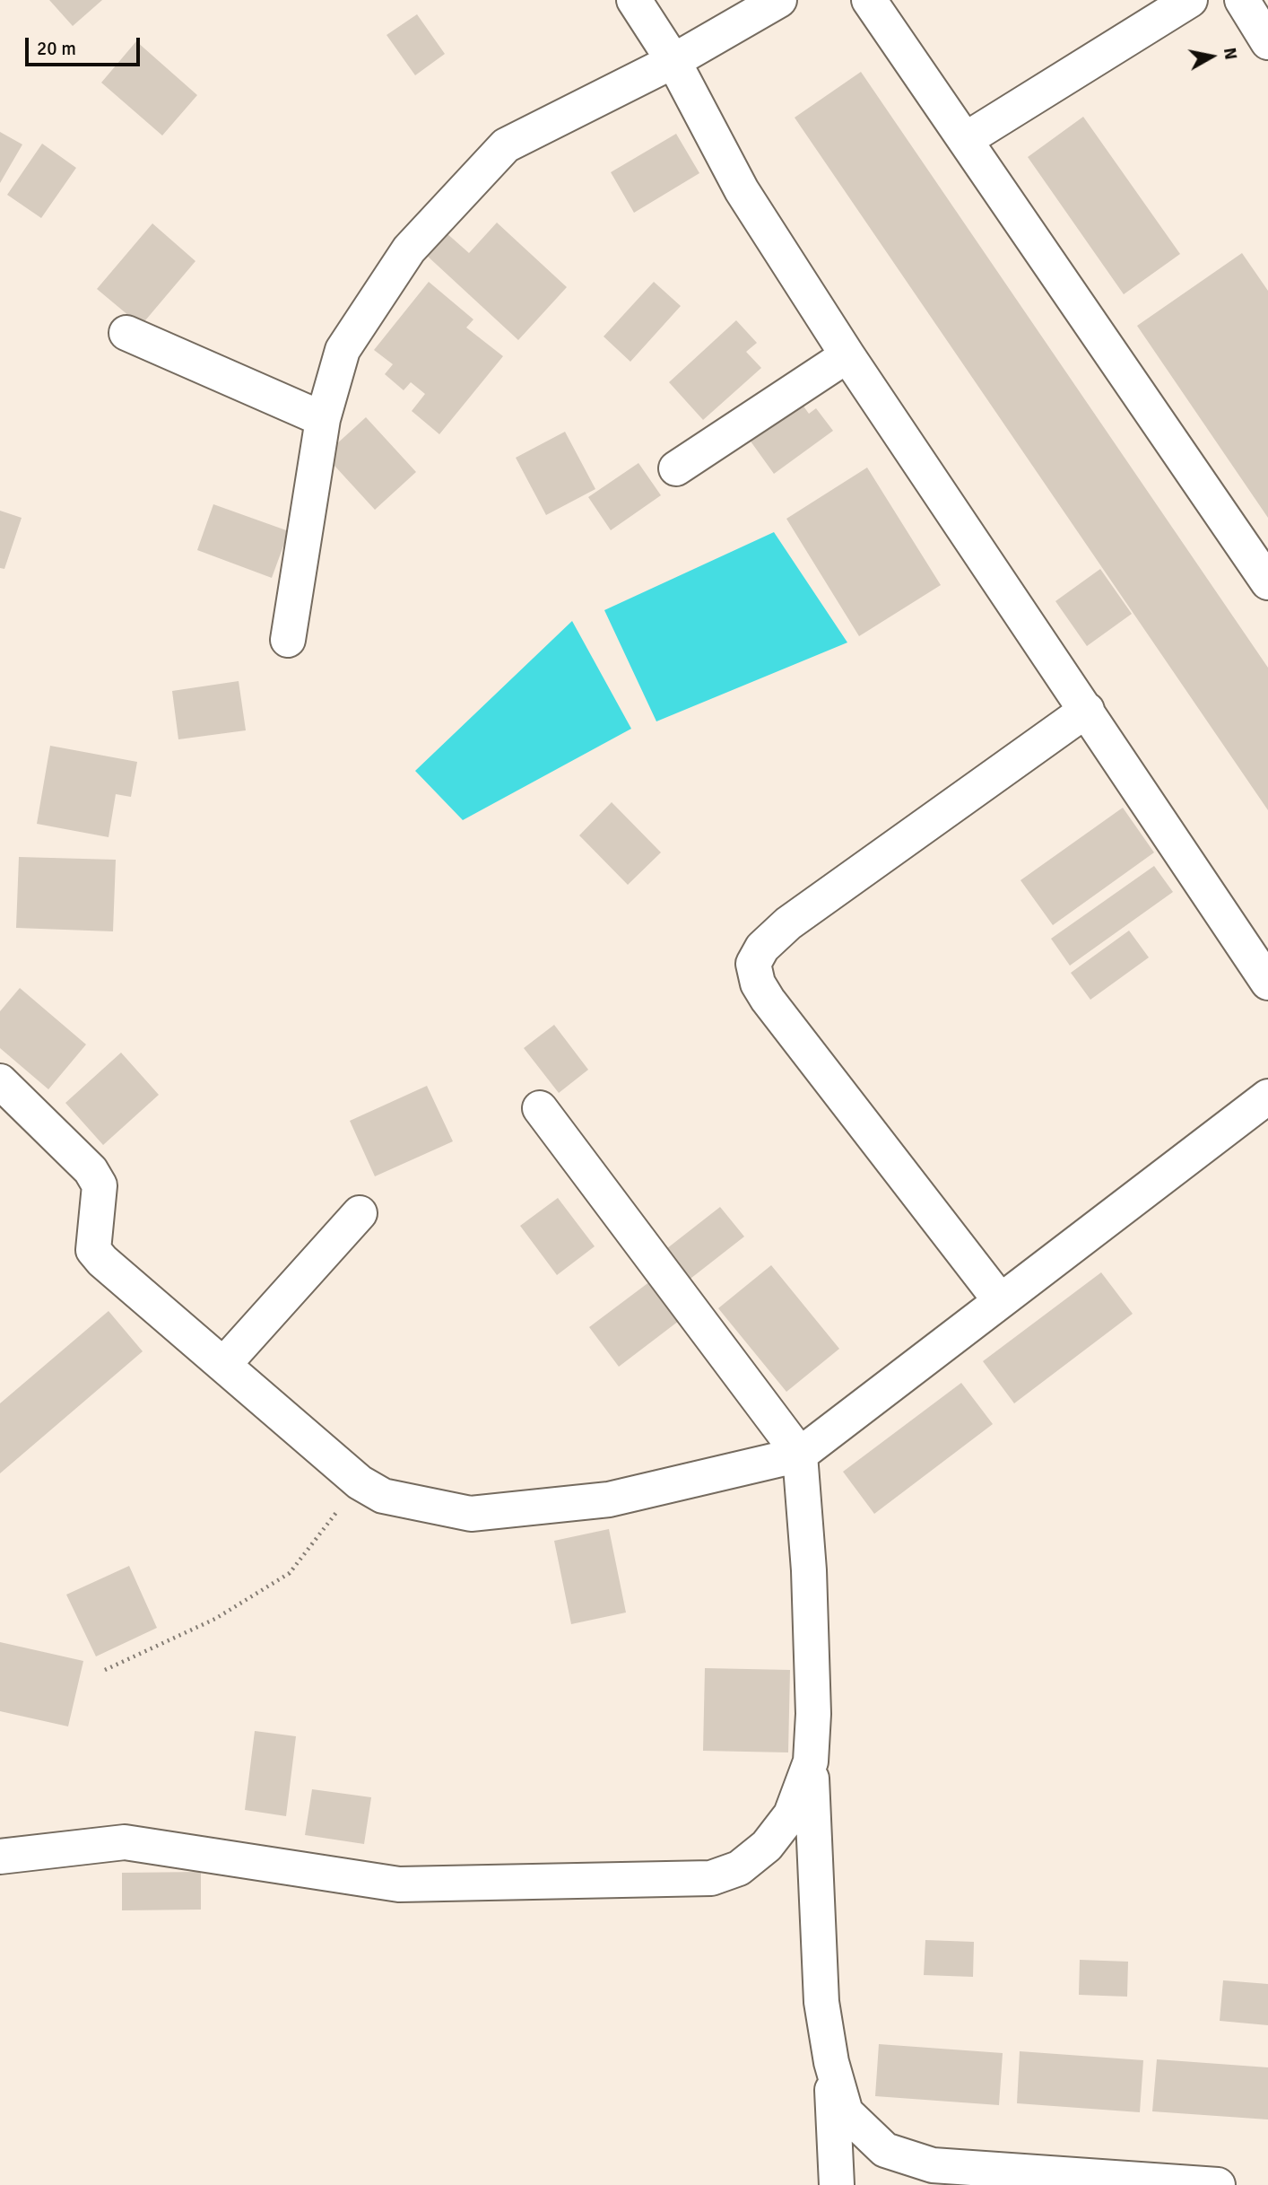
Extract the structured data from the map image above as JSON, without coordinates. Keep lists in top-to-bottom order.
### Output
{
  "scale_bar": "20 m",
  "north": "right"
}
